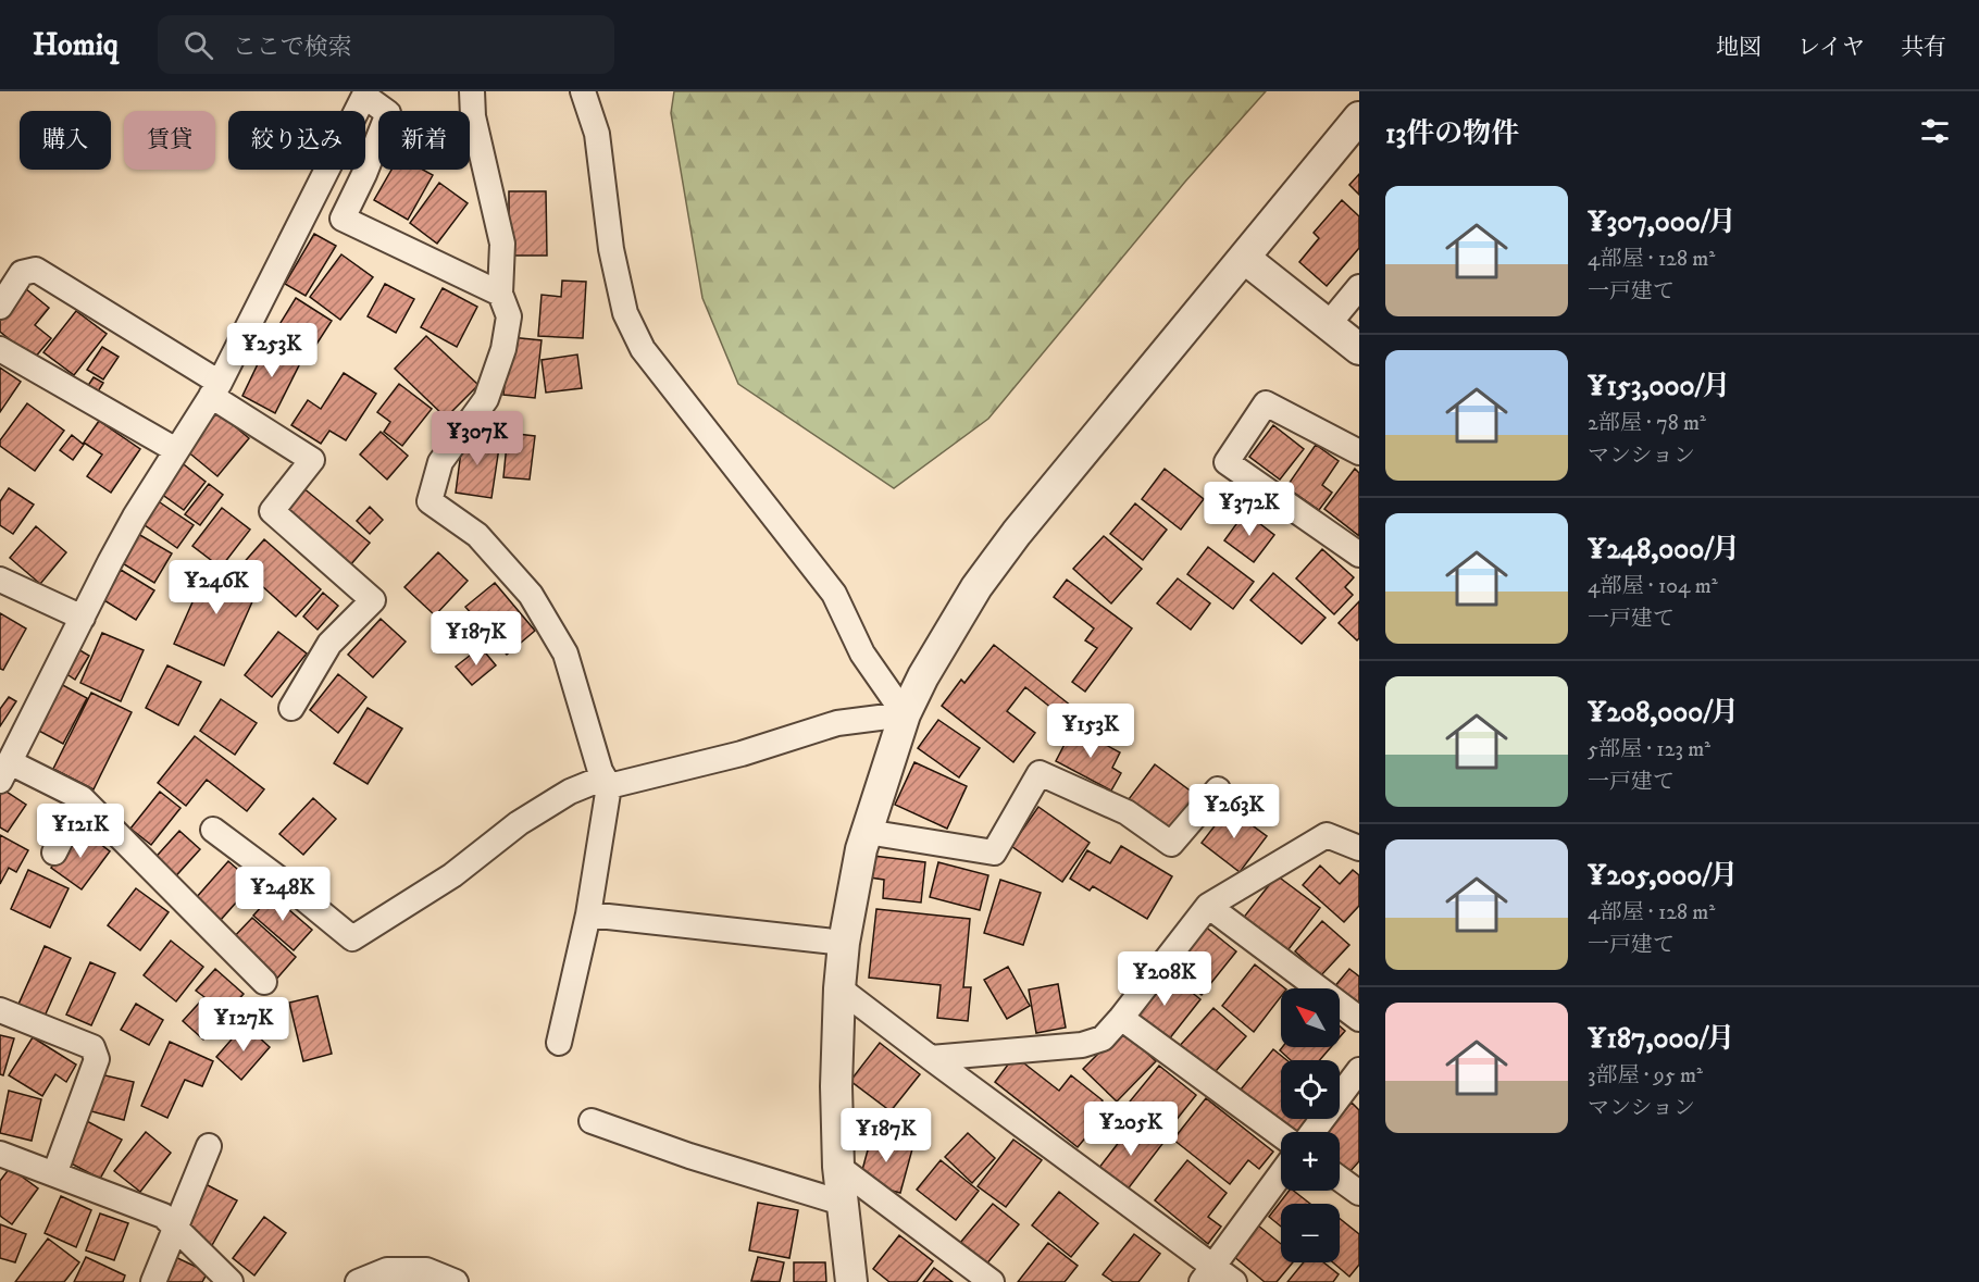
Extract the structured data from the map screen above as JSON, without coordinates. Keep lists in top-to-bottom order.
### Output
{
  "north": "top left",
  "page": {
    "header": "Homiq",
    "search": "ここで検索",
    "nav": ["地図", "レイヤ", "共有"],
    "heading": "13件の物件",
    "chip": [
      "購入",
      "賃貸",
      "絞り込み",
      "新着"
    ],
    "list": [
      {
        "name": "¥307,000/月",
        "note": "4部屋 · 128 m² · 一戸建て"
      },
      {
        "name": "¥153,000/月",
        "note": "2部屋 · 78 m² · マンション"
      },
      {
        "name": "¥248,000/月",
        "note": "4部屋 · 104 m² · 一戸建て"
      },
      {
        "name": "¥208,000/月",
        "note": "5部屋 · 123 m² · 一戸建て"
      },
      {
        "name": "¥205,000/月",
        "note": "4部屋 · 128 m² · 一戸建て"
      },
      {
        "name": "¥187,000/月",
        "note": "3部屋 · 95 m² · マンション"
      }
    ],
    "price": [
      "¥253K",
      "¥307K",
      "¥372K",
      "¥246K",
      "¥187K",
      "¥153K",
      "¥263K",
      "¥121K",
      "¥248K",
      "¥208K",
      "¥127K",
      "¥205K",
      "¥187K"
    ],
    "map_buttons": ["+", "−"]
  }
}
